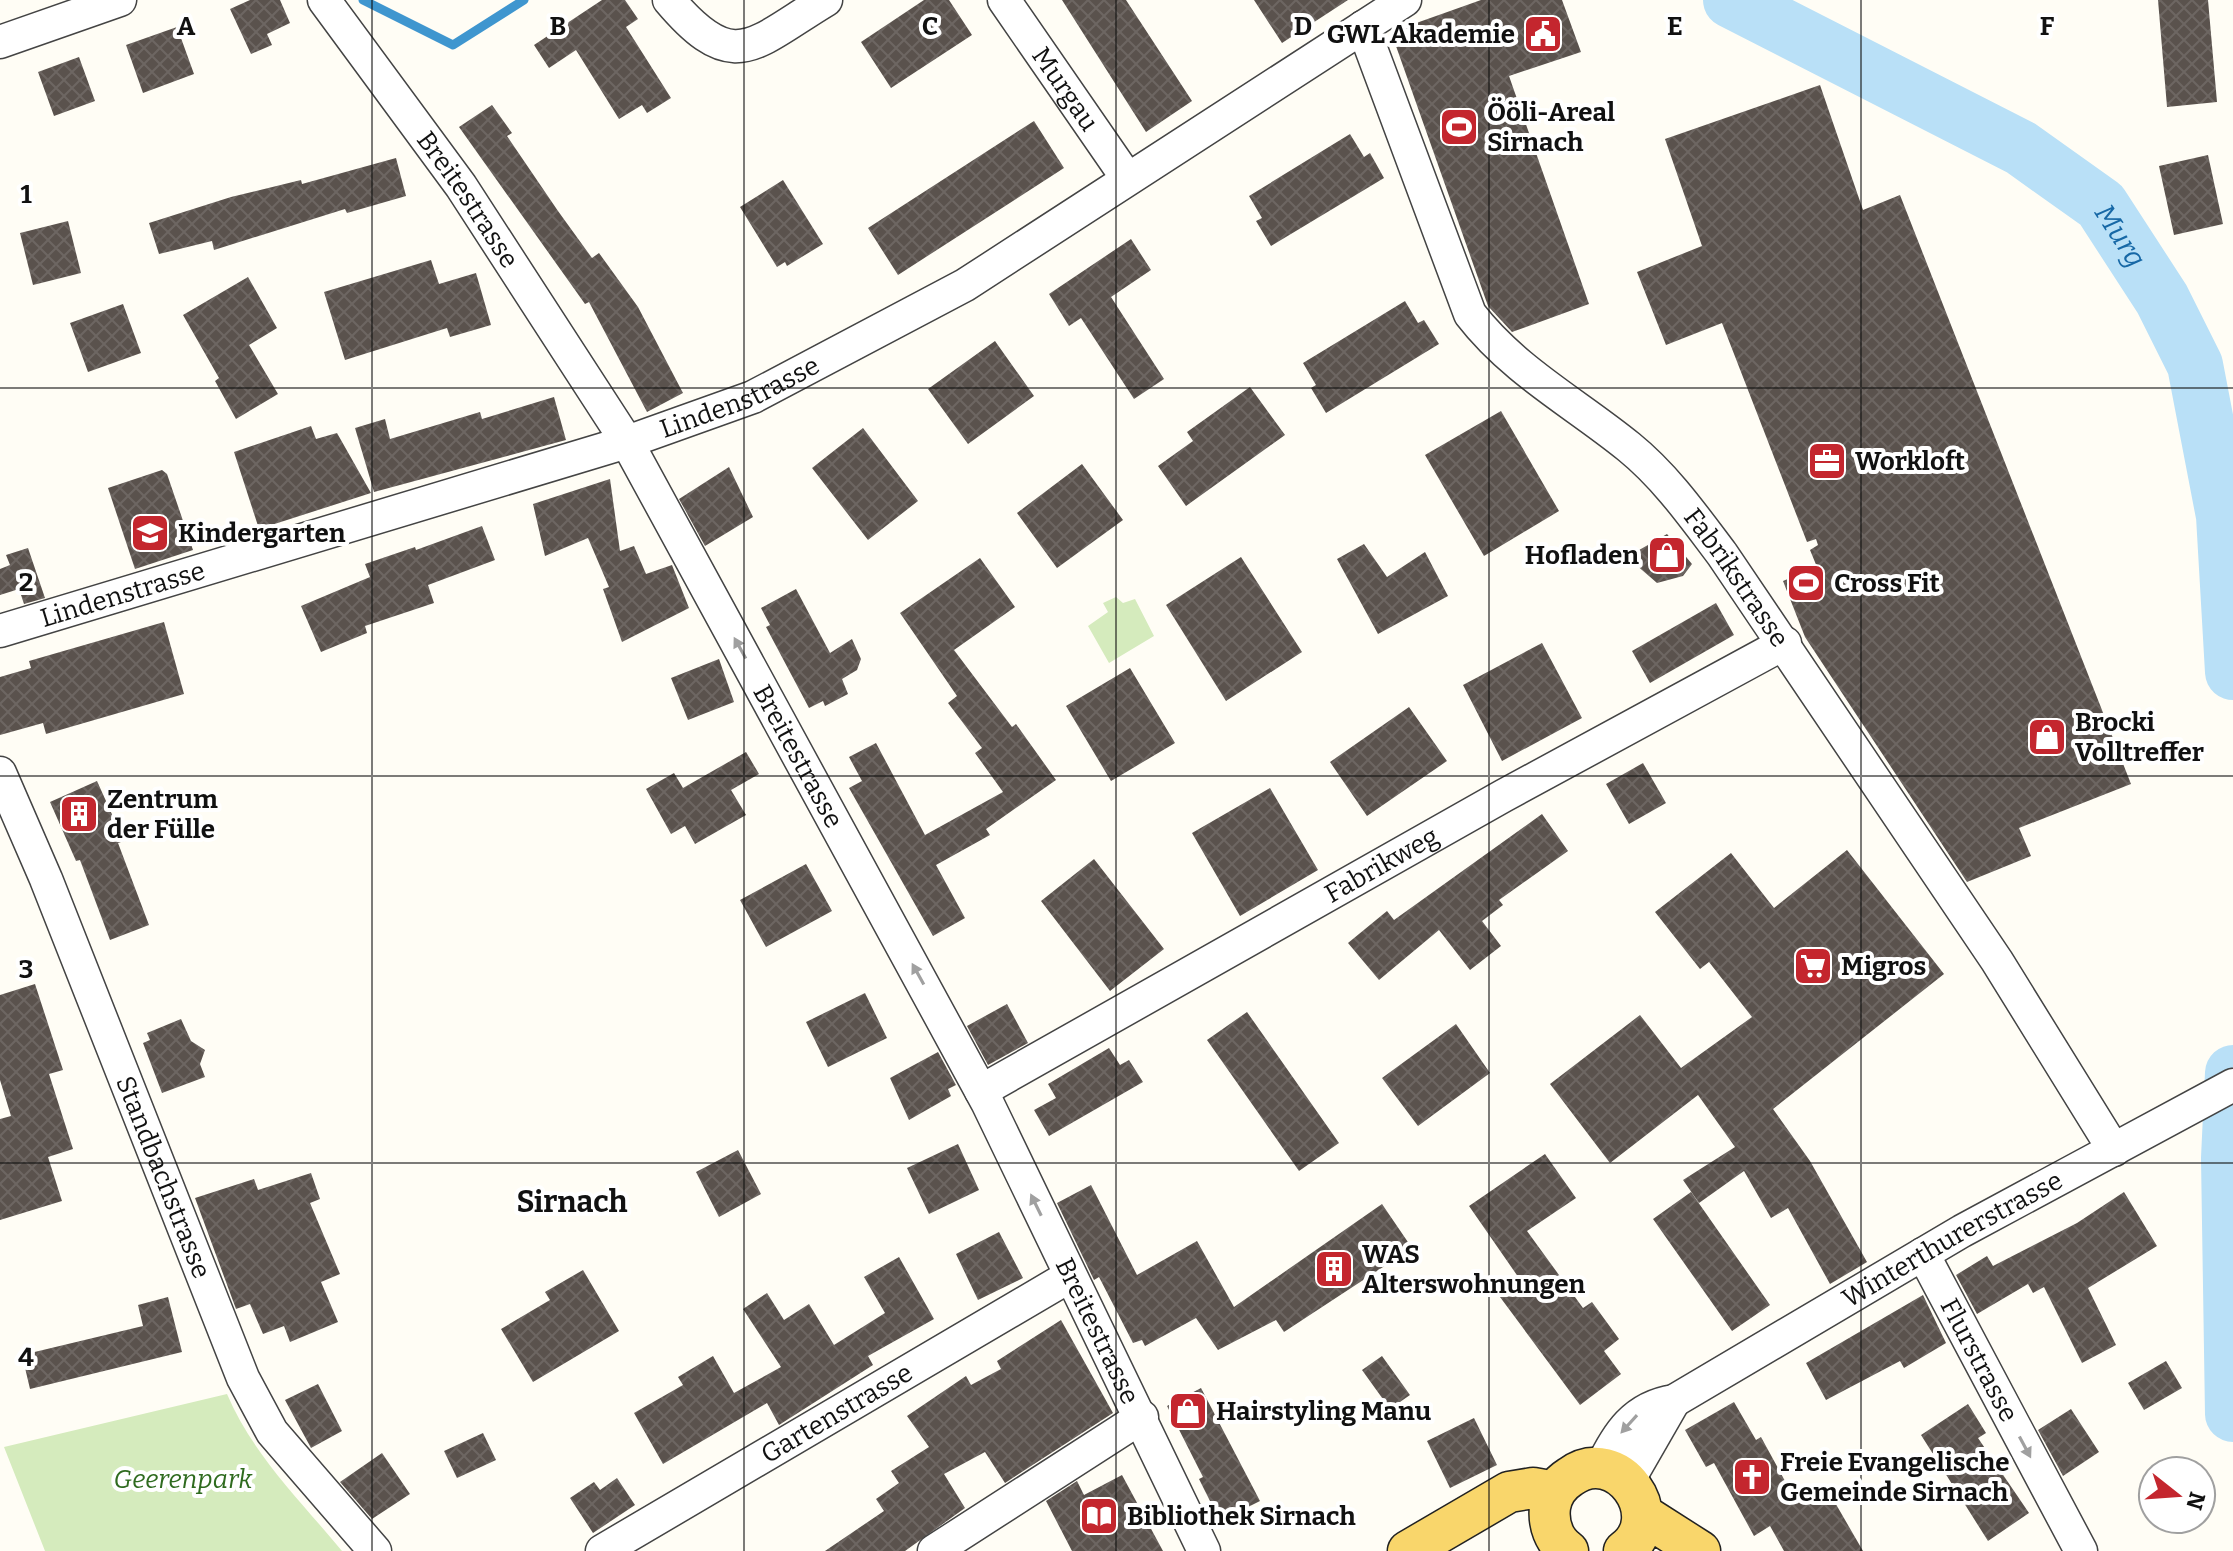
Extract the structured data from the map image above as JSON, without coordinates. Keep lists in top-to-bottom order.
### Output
{
  "streets": {
    "street": [
      "Murgau",
      "Breitestrasse",
      "Lindenstrasse",
      "Fabrikstrasse",
      "Fabrikweg",
      "Standbachstrasse",
      "Winterthurerstrasse",
      "Flurstrasse",
      "Gartenstrasse"
    ]
  },
  "crossings": [
    ["Murgau", "Lindenstrasse"],
    ["Breitestrasse", "Lindenstrasse"],
    ["Breitestrasse", "Fabrikweg"],
    ["Breitestrasse", "Gartenstrasse"],
    ["Lindenstrasse", "Fabrikstrasse"],
    ["Fabrikstrasse", "Fabrikweg"],
    ["Fabrikstrasse", "Winterthurerstrasse"],
    ["Winterthurerstrasse", "Flurstrasse"]
  ],
  "one_way": ["Breitestrasse", "Flurstrasse"],
  "districts": ["Sirnach"],
  "water": ["Murg"],
  "parks": ["Geerenpark"],
  "places": {
    "public building": ["GWL Akademie"],
    "sports": ["Ööli-Areal Sirnach", "Cross Fit"],
    "office": ["Workloft"],
    "school or university": ["Kindergarten"],
    "shop": ["Hofladen", "Brocki Volltreffer", "Hairstyling Manu"],
    "building": ["Zentrum der Fülle", "WAS Alterswohnungen"],
    "supermarket": ["Migros"],
    "church": ["Freie Evangelische Gemeinde Sirnach"],
    "library": ["Bibliothek Sirnach"]
  },
  "north": "right",
  "grid": {
    "columns": [
      "A",
      "B",
      "C",
      "D",
      "E",
      "F"
    ],
    "rows": [
      "1",
      "2",
      "3",
      "4"
    ]
  }
}
